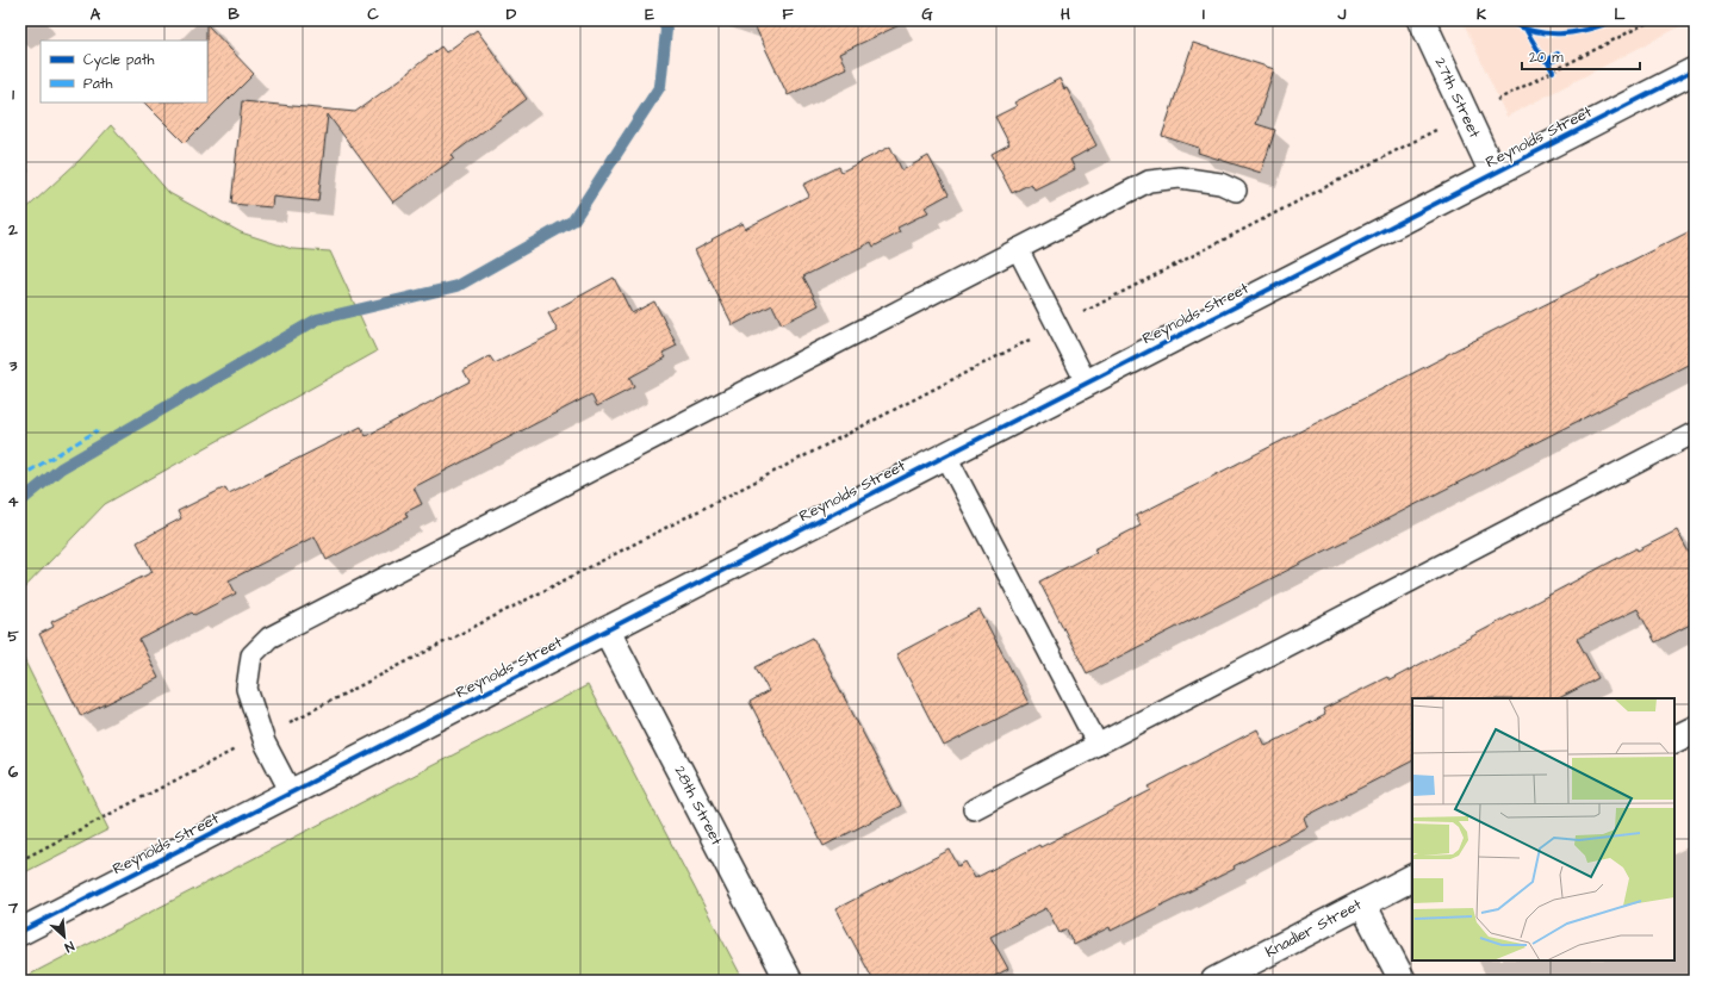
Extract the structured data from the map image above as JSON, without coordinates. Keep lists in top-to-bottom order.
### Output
{
  "streets": {
    "main road": [
      "27th Street",
      "Reynolds Street",
      "28th Street",
      "Knadler Street"
    ]
  },
  "crossings": [
    ["27th Street", "Reynolds Street"],
    ["Reynolds Street", "28th Street"]
  ],
  "legend": ["Cycle path", "Path"],
  "scale_bar": "20 m",
  "north": "bottom right",
  "grid": {
    "columns": [
      "A",
      "B",
      "C",
      "D",
      "E",
      "F",
      "G",
      "H",
      "I",
      "J",
      "K",
      "L"
    ],
    "rows": [
      "1",
      "2",
      "3",
      "4",
      "5",
      "6",
      "7"
    ]
  }
}
